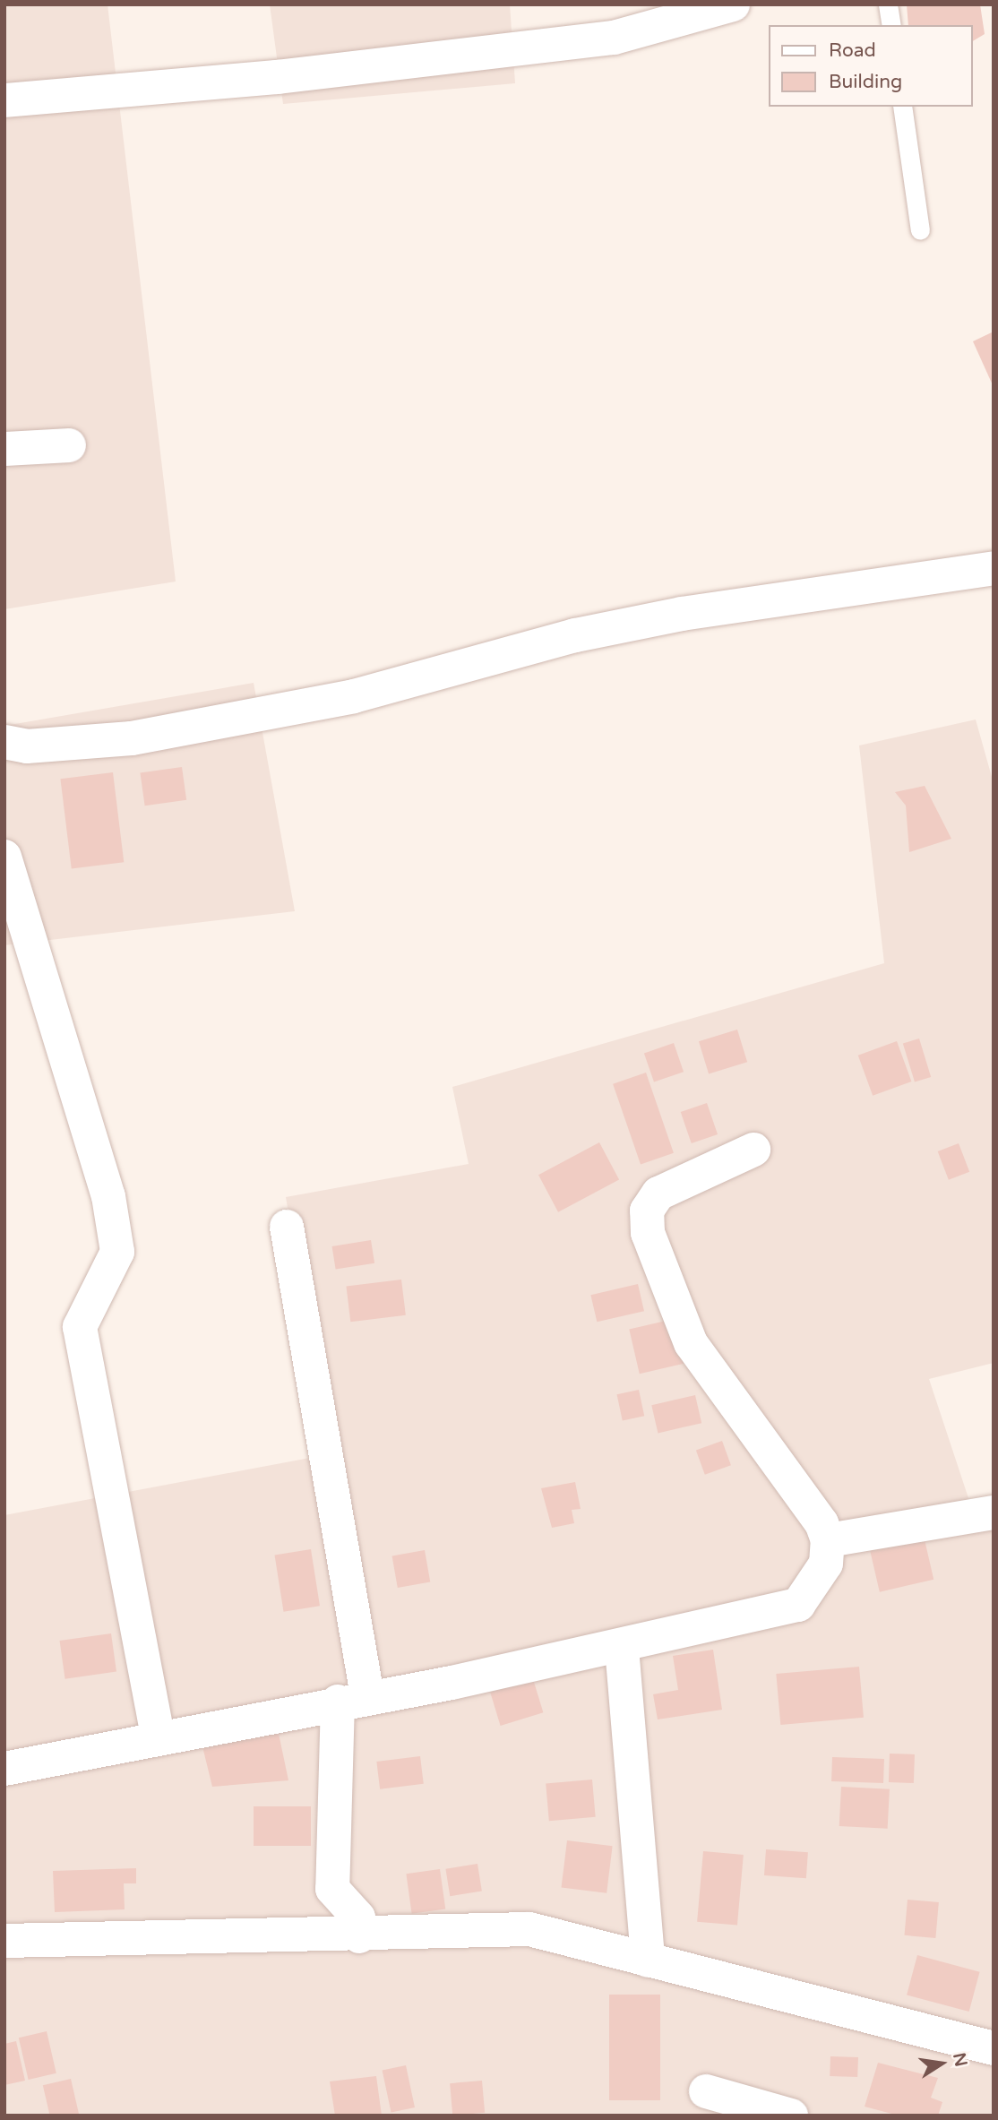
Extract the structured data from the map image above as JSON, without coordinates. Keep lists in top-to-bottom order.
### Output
{
  "legend": ["Road", "Building"],
  "north": "right"
}
